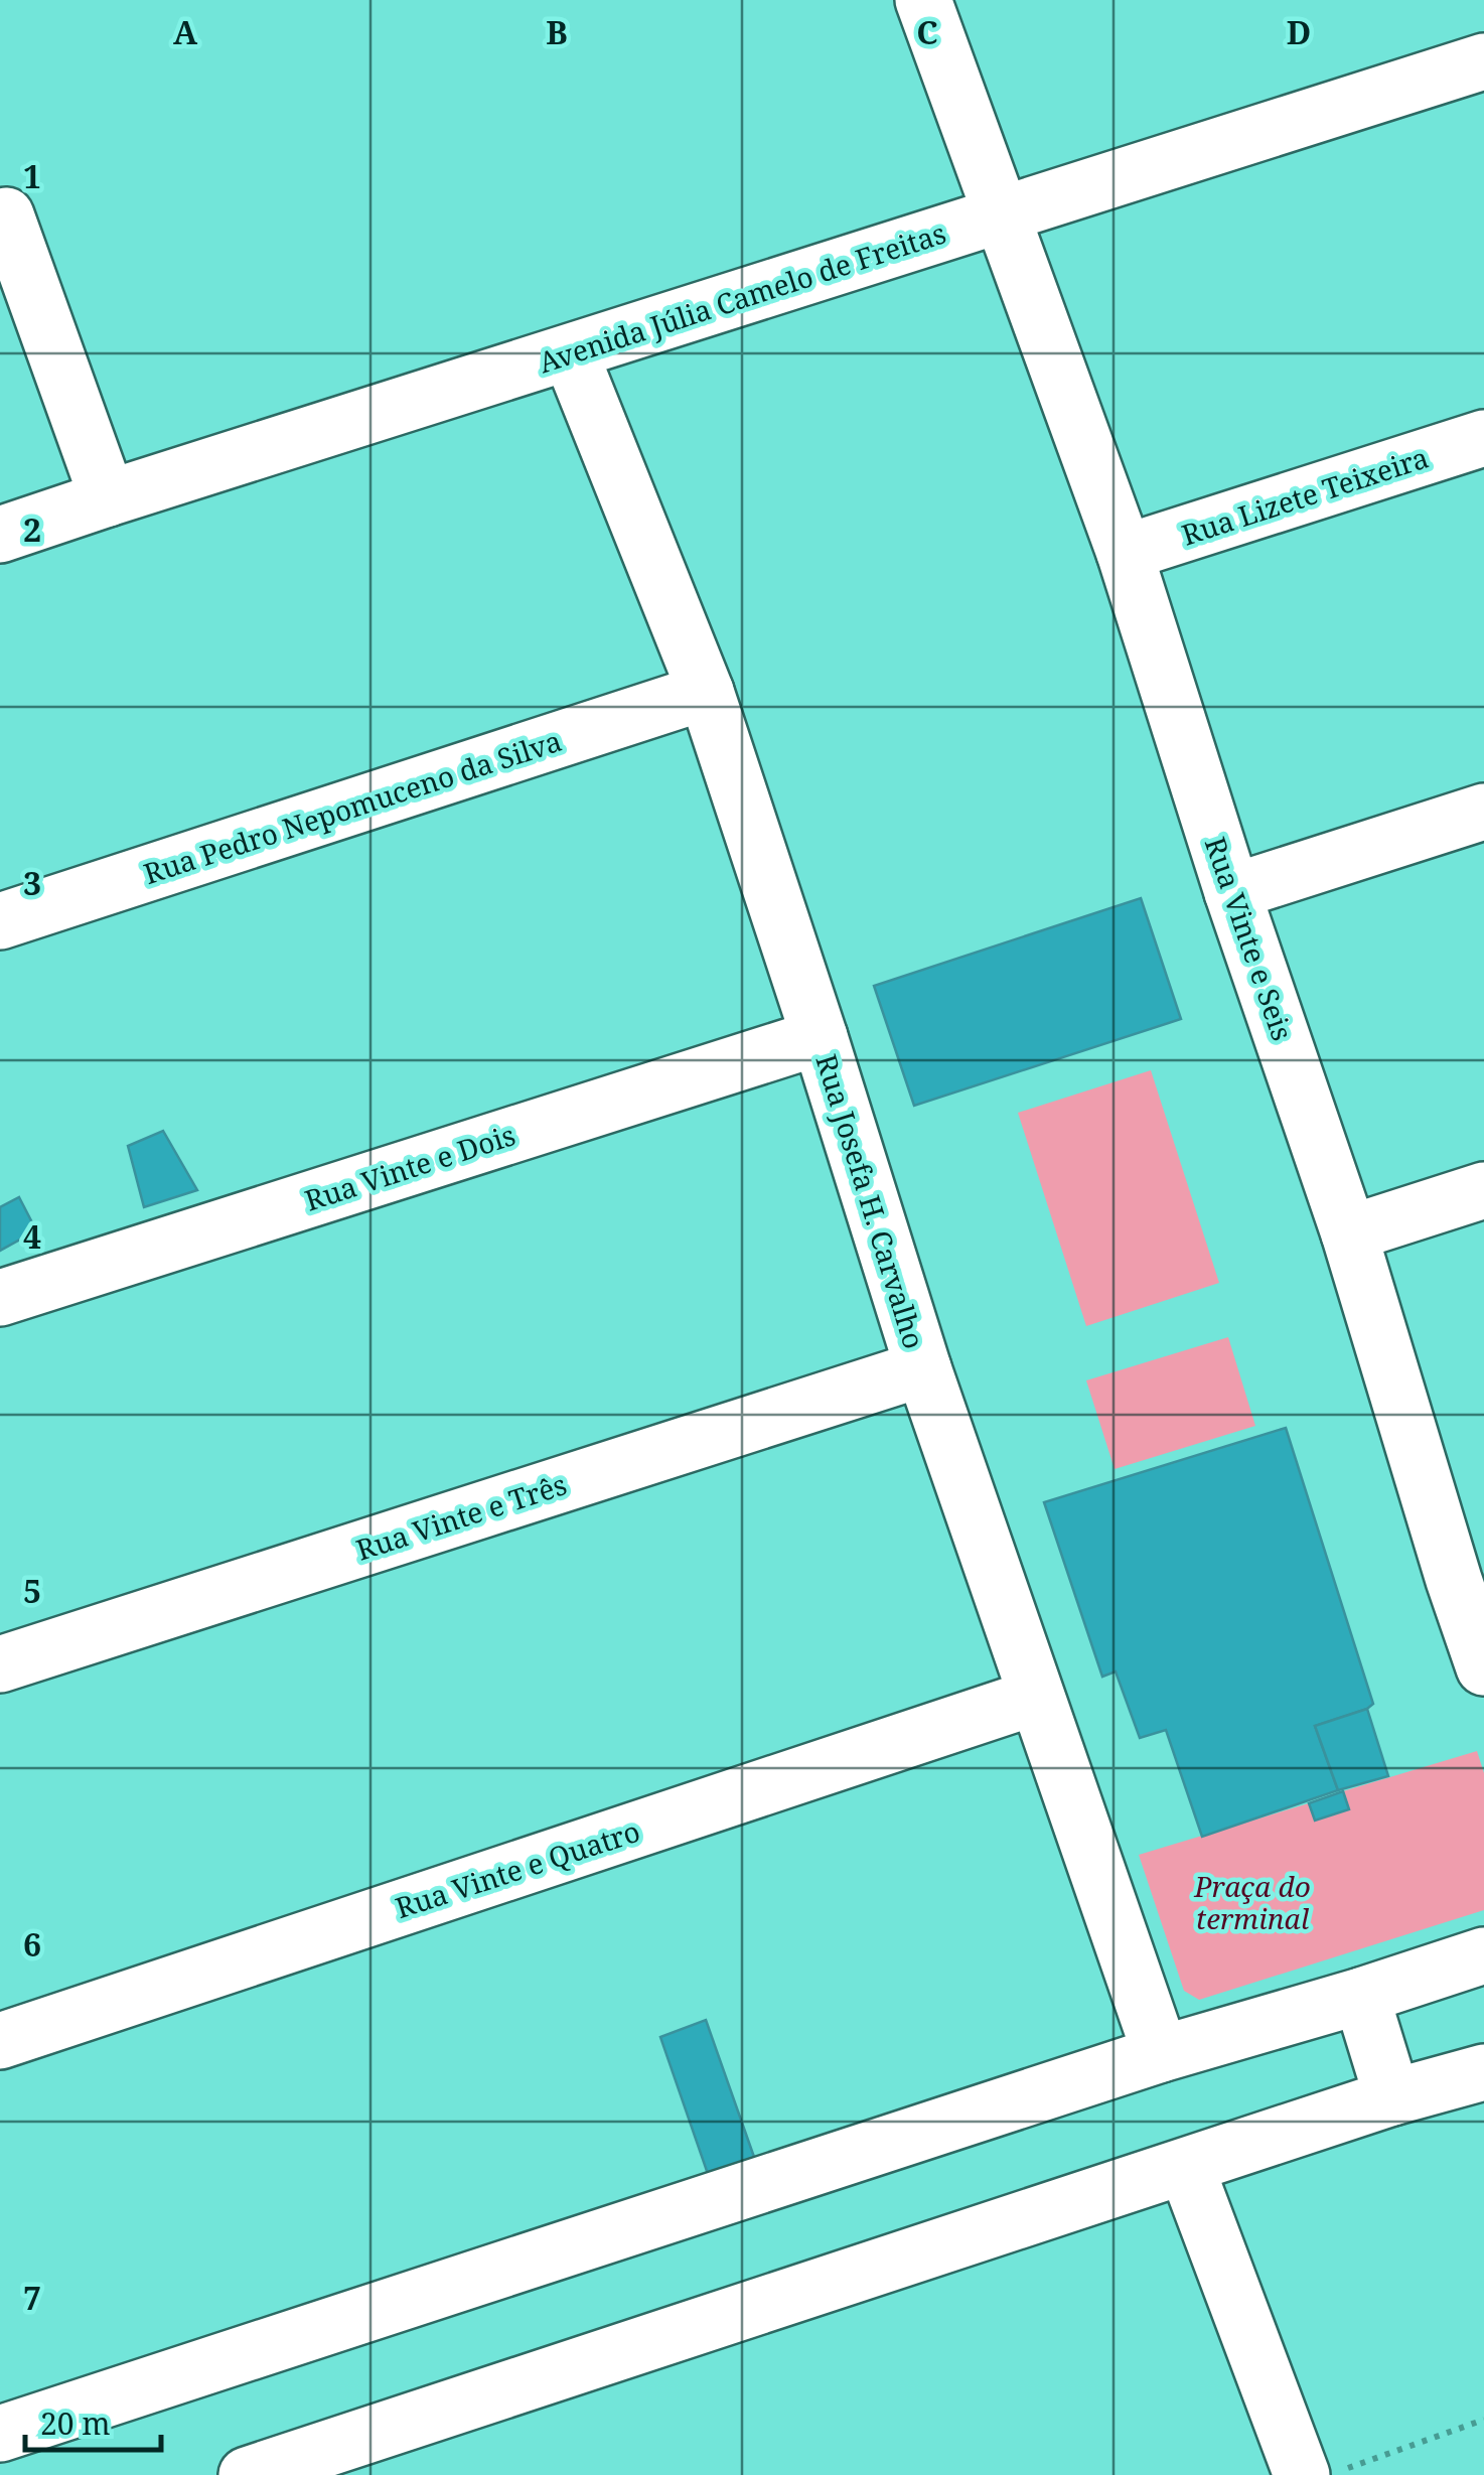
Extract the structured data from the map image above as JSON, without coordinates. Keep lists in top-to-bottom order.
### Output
{
  "streets": {
    "street": [
      "Avenida Júlia Camelo de Freitas",
      "Rua Lizete Teixeira",
      "Rua Pedro Nepomuceno da Silva",
      "Rua Vinte e Seis",
      "Rua Vinte e Dois",
      "Rua Josefa H. Carvalho",
      "Rua Vinte e Três",
      "Rua Vinte e Quatro"
    ]
  },
  "crossings": [
    ["Avenida Júlia Camelo de Freitas", "Rua Vinte e Seis"],
    ["Avenida Júlia Camelo de Freitas", "Rua Josefa H. Carvalho"],
    ["Rua Lizete Teixeira", "Rua Vinte e Seis"],
    ["Rua Pedro Nepomuceno da Silva", "Rua Josefa H. Carvalho"],
    ["Rua Vinte e Dois", "Rua Josefa H. Carvalho"],
    ["Rua Josefa H. Carvalho", "Rua Vinte e Três"],
    ["Rua Josefa H. Carvalho", "Rua Vinte e Quatro"]
  ],
  "parks": ["Praça do terminal"],
  "scale_bar": "20 m",
  "grid": {
    "columns": [
      "A",
      "B",
      "C",
      "D"
    ],
    "rows": [
      "1",
      "2",
      "3",
      "4",
      "5",
      "6",
      "7"
    ]
  }
}
